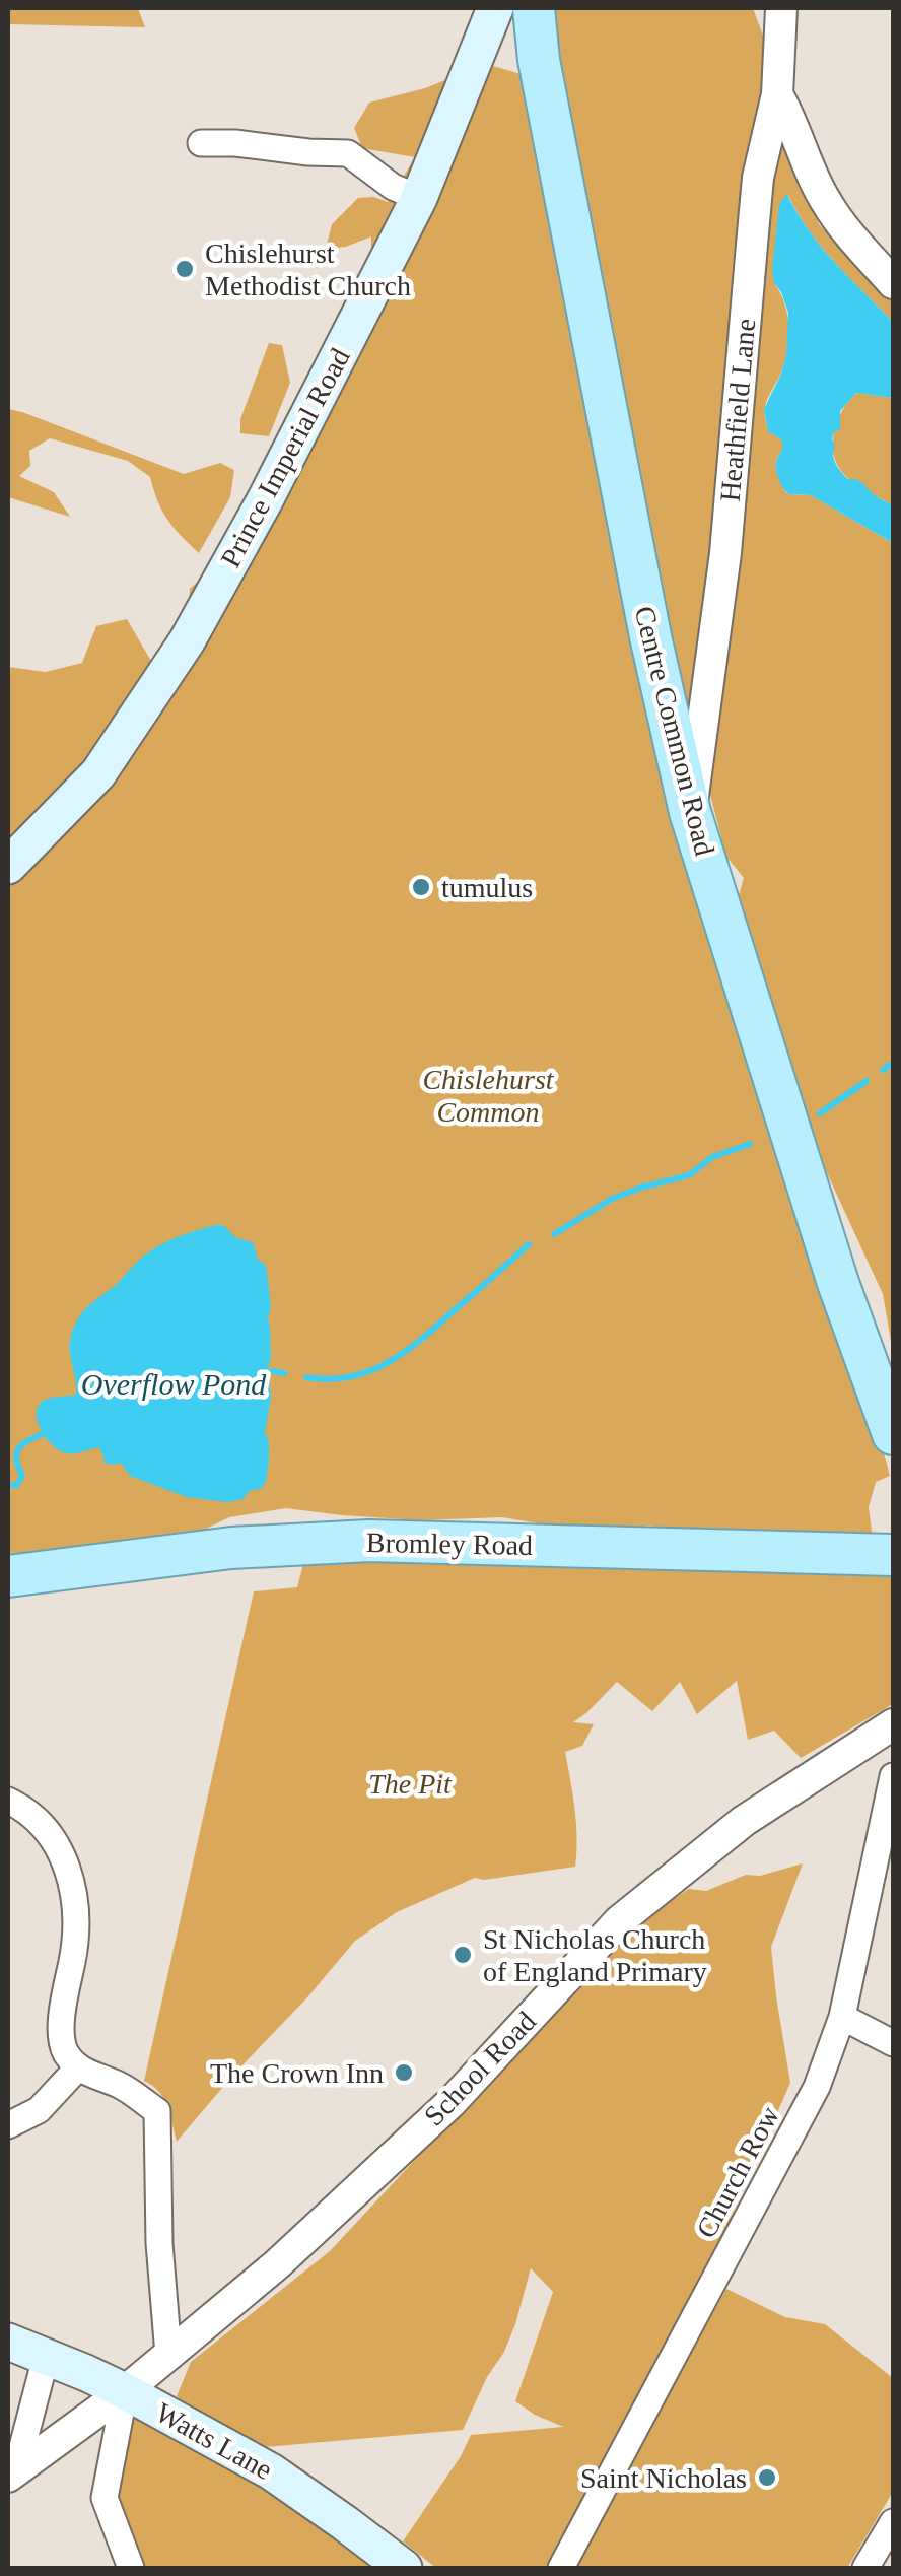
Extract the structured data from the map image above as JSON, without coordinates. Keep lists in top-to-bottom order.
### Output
{
  "streets": {
    "main road": [
      "Prince Imperial Road",
      "Centre Common Road",
      "Bromley Road",
      "Watts Lane"
    ],
    "street": ["Heathfield Lane", "School Road", "Church Row"]
  },
  "crossings": [
    ["Heathfield Lane", "Centre Common Road"],
    ["School Road", "Watts Lane"]
  ],
  "water": ["Overflow Pond"],
  "parks": ["Chislehurst Common", "The Pit"],
  "places": [
    "Chislehurst Methodist Church",
    "tumulus",
    "St Nicholas Church of England Primary",
    "The Crown Inn",
    "Saint Nicholas"
  ]
}
